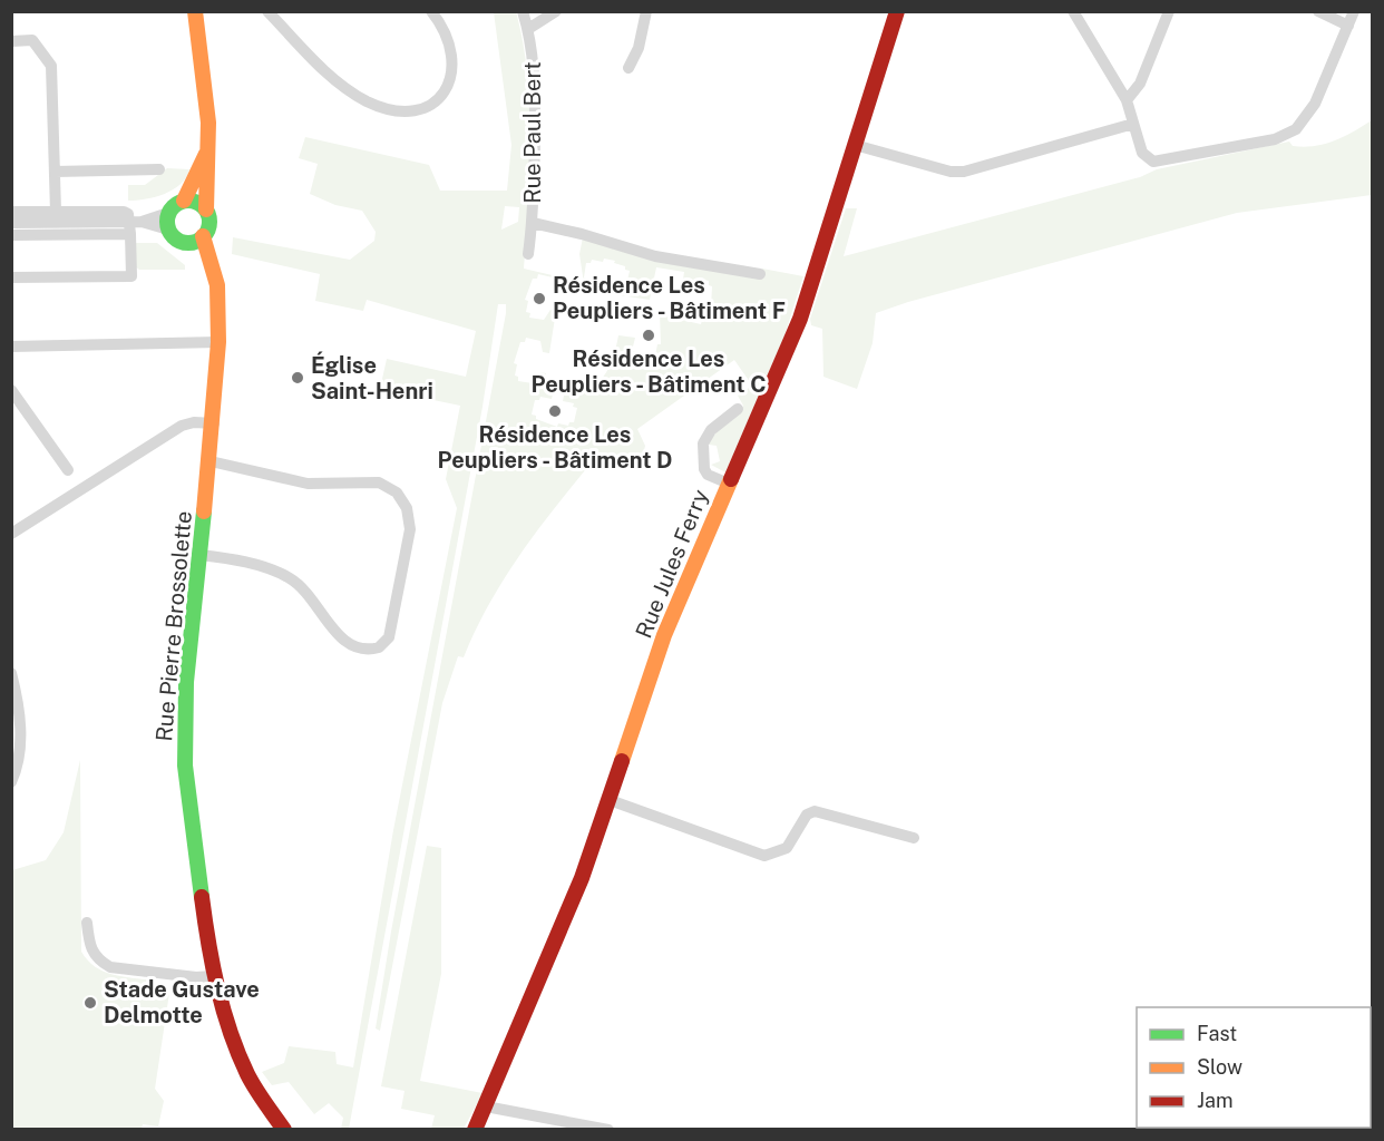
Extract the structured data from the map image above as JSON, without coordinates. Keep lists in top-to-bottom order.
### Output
{
  "streets": {
    "main road": ["Rue Jules Ferry", "Rue Pierre Brossolette"],
    "street": ["Rue Paul Bert"]
  },
  "places": [
    "Résidence Les Peupliers - Bâtiment F",
    "Résidence Les Peupliers - Bâtiment C",
    "Église Saint-Henri",
    "Résidence Les Peupliers - Bâtiment D",
    "Stade Gustave Delmotte"
  ],
  "legend": ["Fast", "Slow", "Jam"]
}
